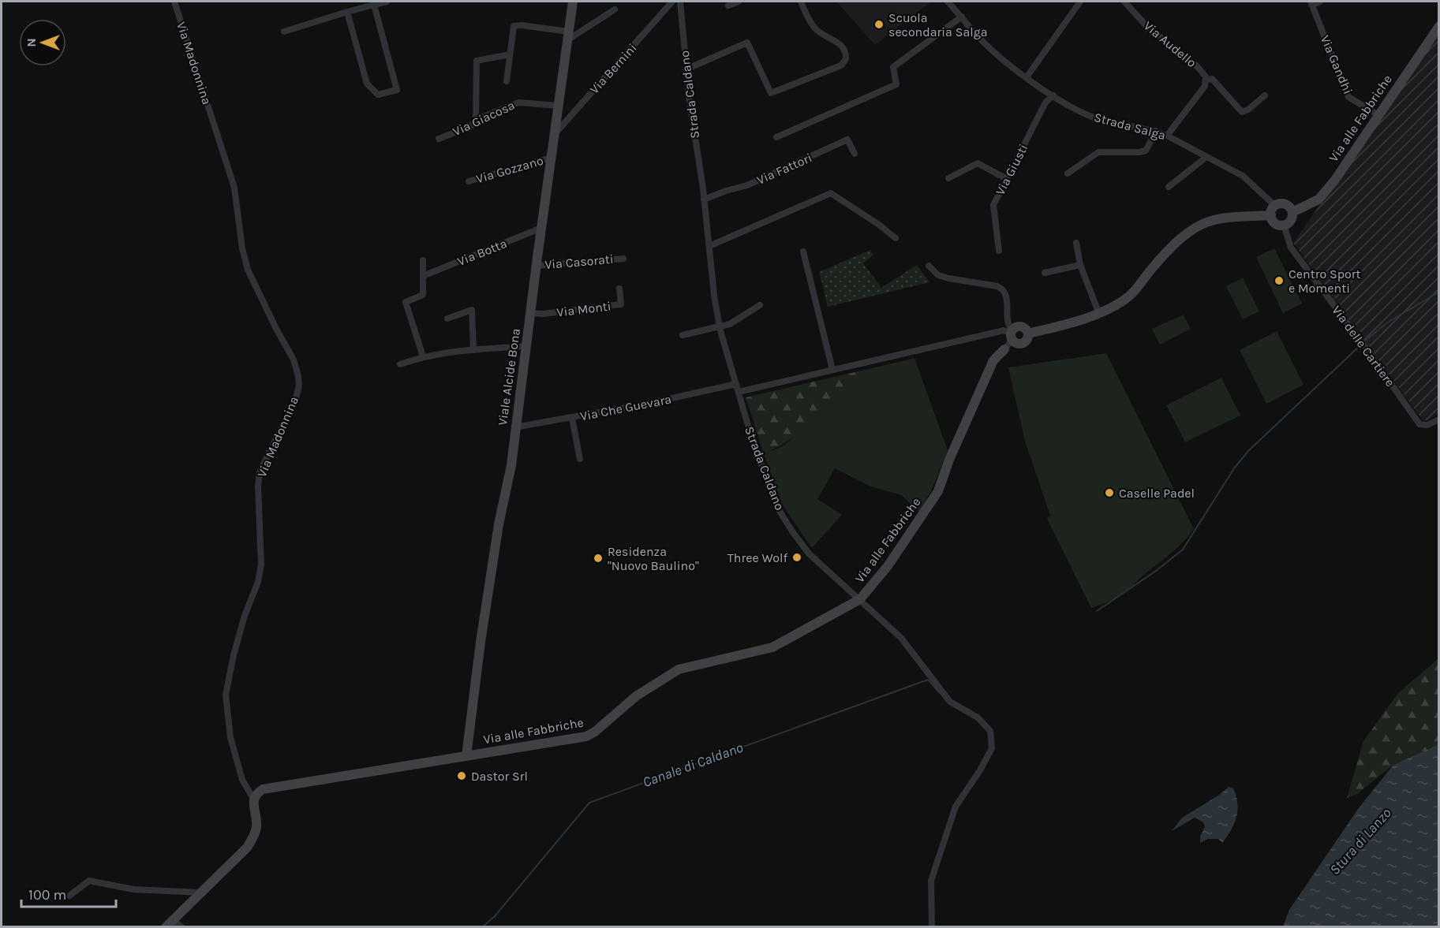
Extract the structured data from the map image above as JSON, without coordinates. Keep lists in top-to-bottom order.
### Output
{
  "streets": {
    "street": [
      "Via Audello",
      "Via Madonnina",
      "Via Gandhi",
      "Via Bernini",
      "Strada Caldano",
      "Via Giacosa",
      "Via alle Fabbriche",
      "Strada Salga",
      "Via Fattori",
      "Via Gozzano",
      "Via Giusti",
      "Via Botta",
      "Via Casorati",
      "Via Monti",
      "Via delle Cartiere",
      "Viale Alcide Bona",
      "Via Che Guevara"
    ]
  },
  "crossings": [
    ["Via Audello", "Strada Salga"],
    ["Via Madonnina", "Via alle Fabbriche"],
    ["Via Gandhi", "Via alle Fabbriche"],
    ["Via Bernini", "Viale Alcide Bona"],
    ["Strada Caldano", "Via alle Fabbriche"],
    ["Strada Caldano", "Via Fattori"],
    ["Strada Caldano", "Via Che Guevara"],
    ["Via Giacosa", "Viale Alcide Bona"],
    ["Via alle Fabbriche", "Strada Salga"],
    ["Via alle Fabbriche", "Via delle Cartiere"],
    ["Via alle Fabbriche", "Viale Alcide Bona"],
    ["Strada Salga", "Via Giusti"],
    ["Strada Salga", "Via delle Cartiere"],
    ["Via Gozzano", "Viale Alcide Bona"],
    ["Via Botta", "Viale Alcide Bona"],
    ["Via Casorati", "Viale Alcide Bona"],
    ["Via Monti", "Viale Alcide Bona"],
    ["Viale Alcide Bona", "Via Che Guevara"]
  ],
  "water": ["Canale di Caldano", "Stura di Lanzo"],
  "places": [
    "Scuola secondaria Salga",
    "Centro Sport e Momenti",
    "Caselle Padel",
    "Three Wolf",
    "Residenza \"Nuovo Baulino\"",
    "Dastor Srl"
  ],
  "scale_bar": "100 m",
  "north": "left"
}
